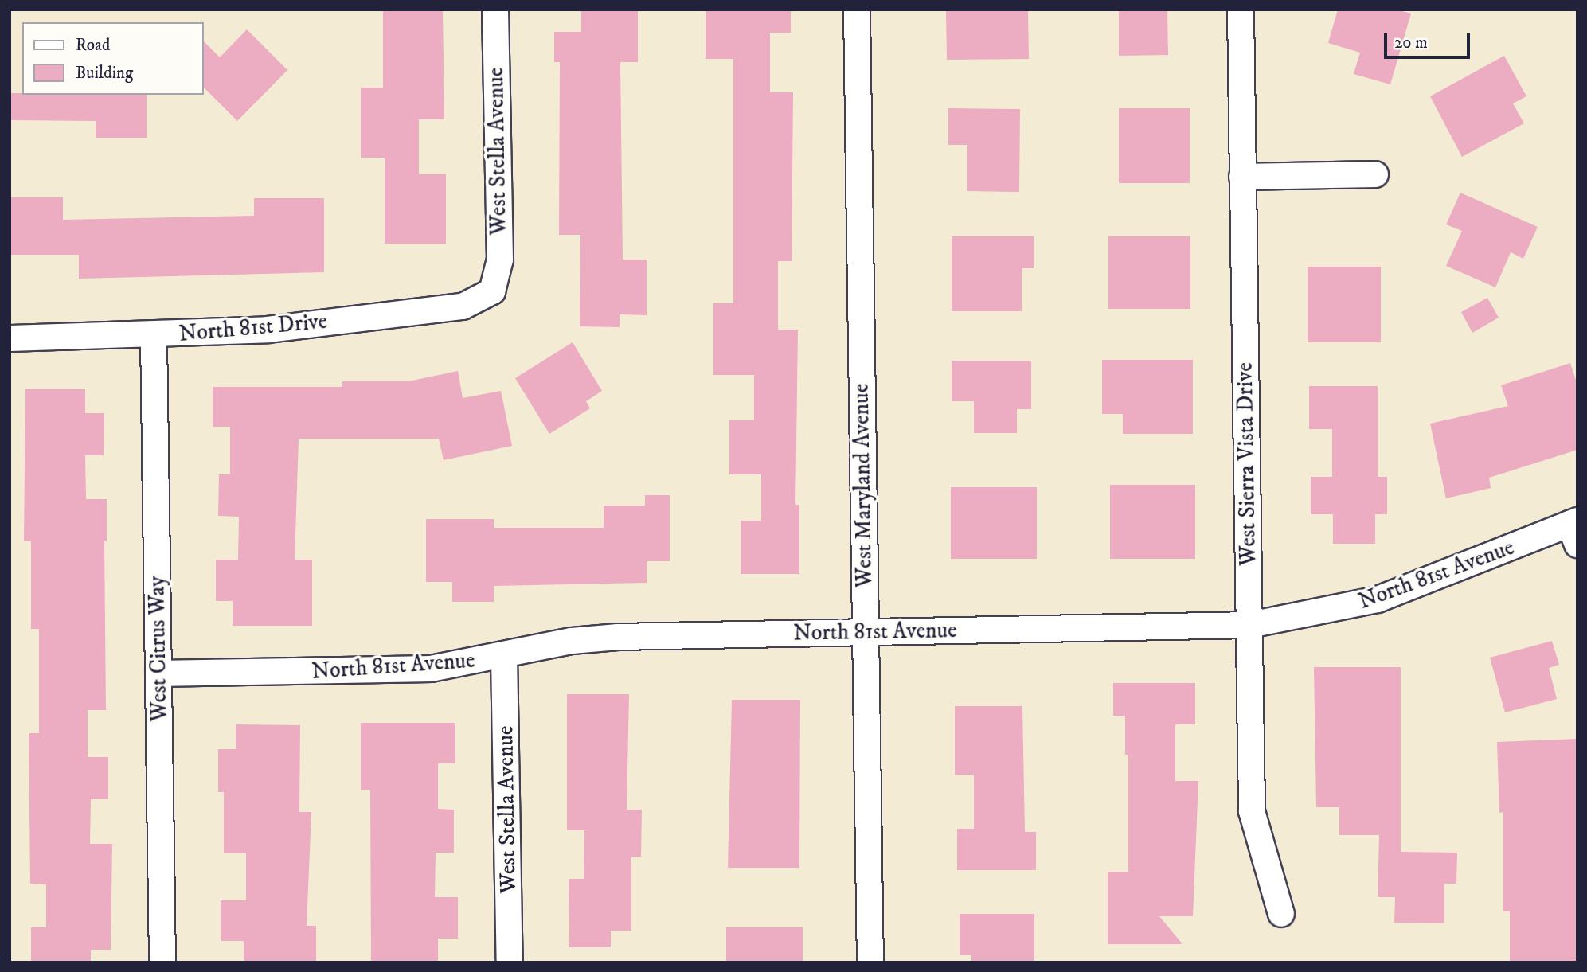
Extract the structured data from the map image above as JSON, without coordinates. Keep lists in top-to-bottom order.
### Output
{
  "streets": {
    "street": [
      "West Stella Avenue",
      "North 81st Drive",
      "West Sierra Vista Drive",
      "West Maryland Avenue",
      "North 81st Avenue",
      "West Citrus Way"
    ]
  },
  "crossings": [
    ["West Stella Avenue", "North 81st Drive"],
    ["West Stella Avenue", "North 81st Avenue"],
    ["North 81st Drive", "West Citrus Way"],
    ["West Sierra Vista Drive", "North 81st Avenue"],
    ["West Maryland Avenue", "North 81st Avenue"],
    ["North 81st Avenue", "West Citrus Way"]
  ],
  "legend": ["Road", "Building"],
  "scale_bar": "20 m"
}
